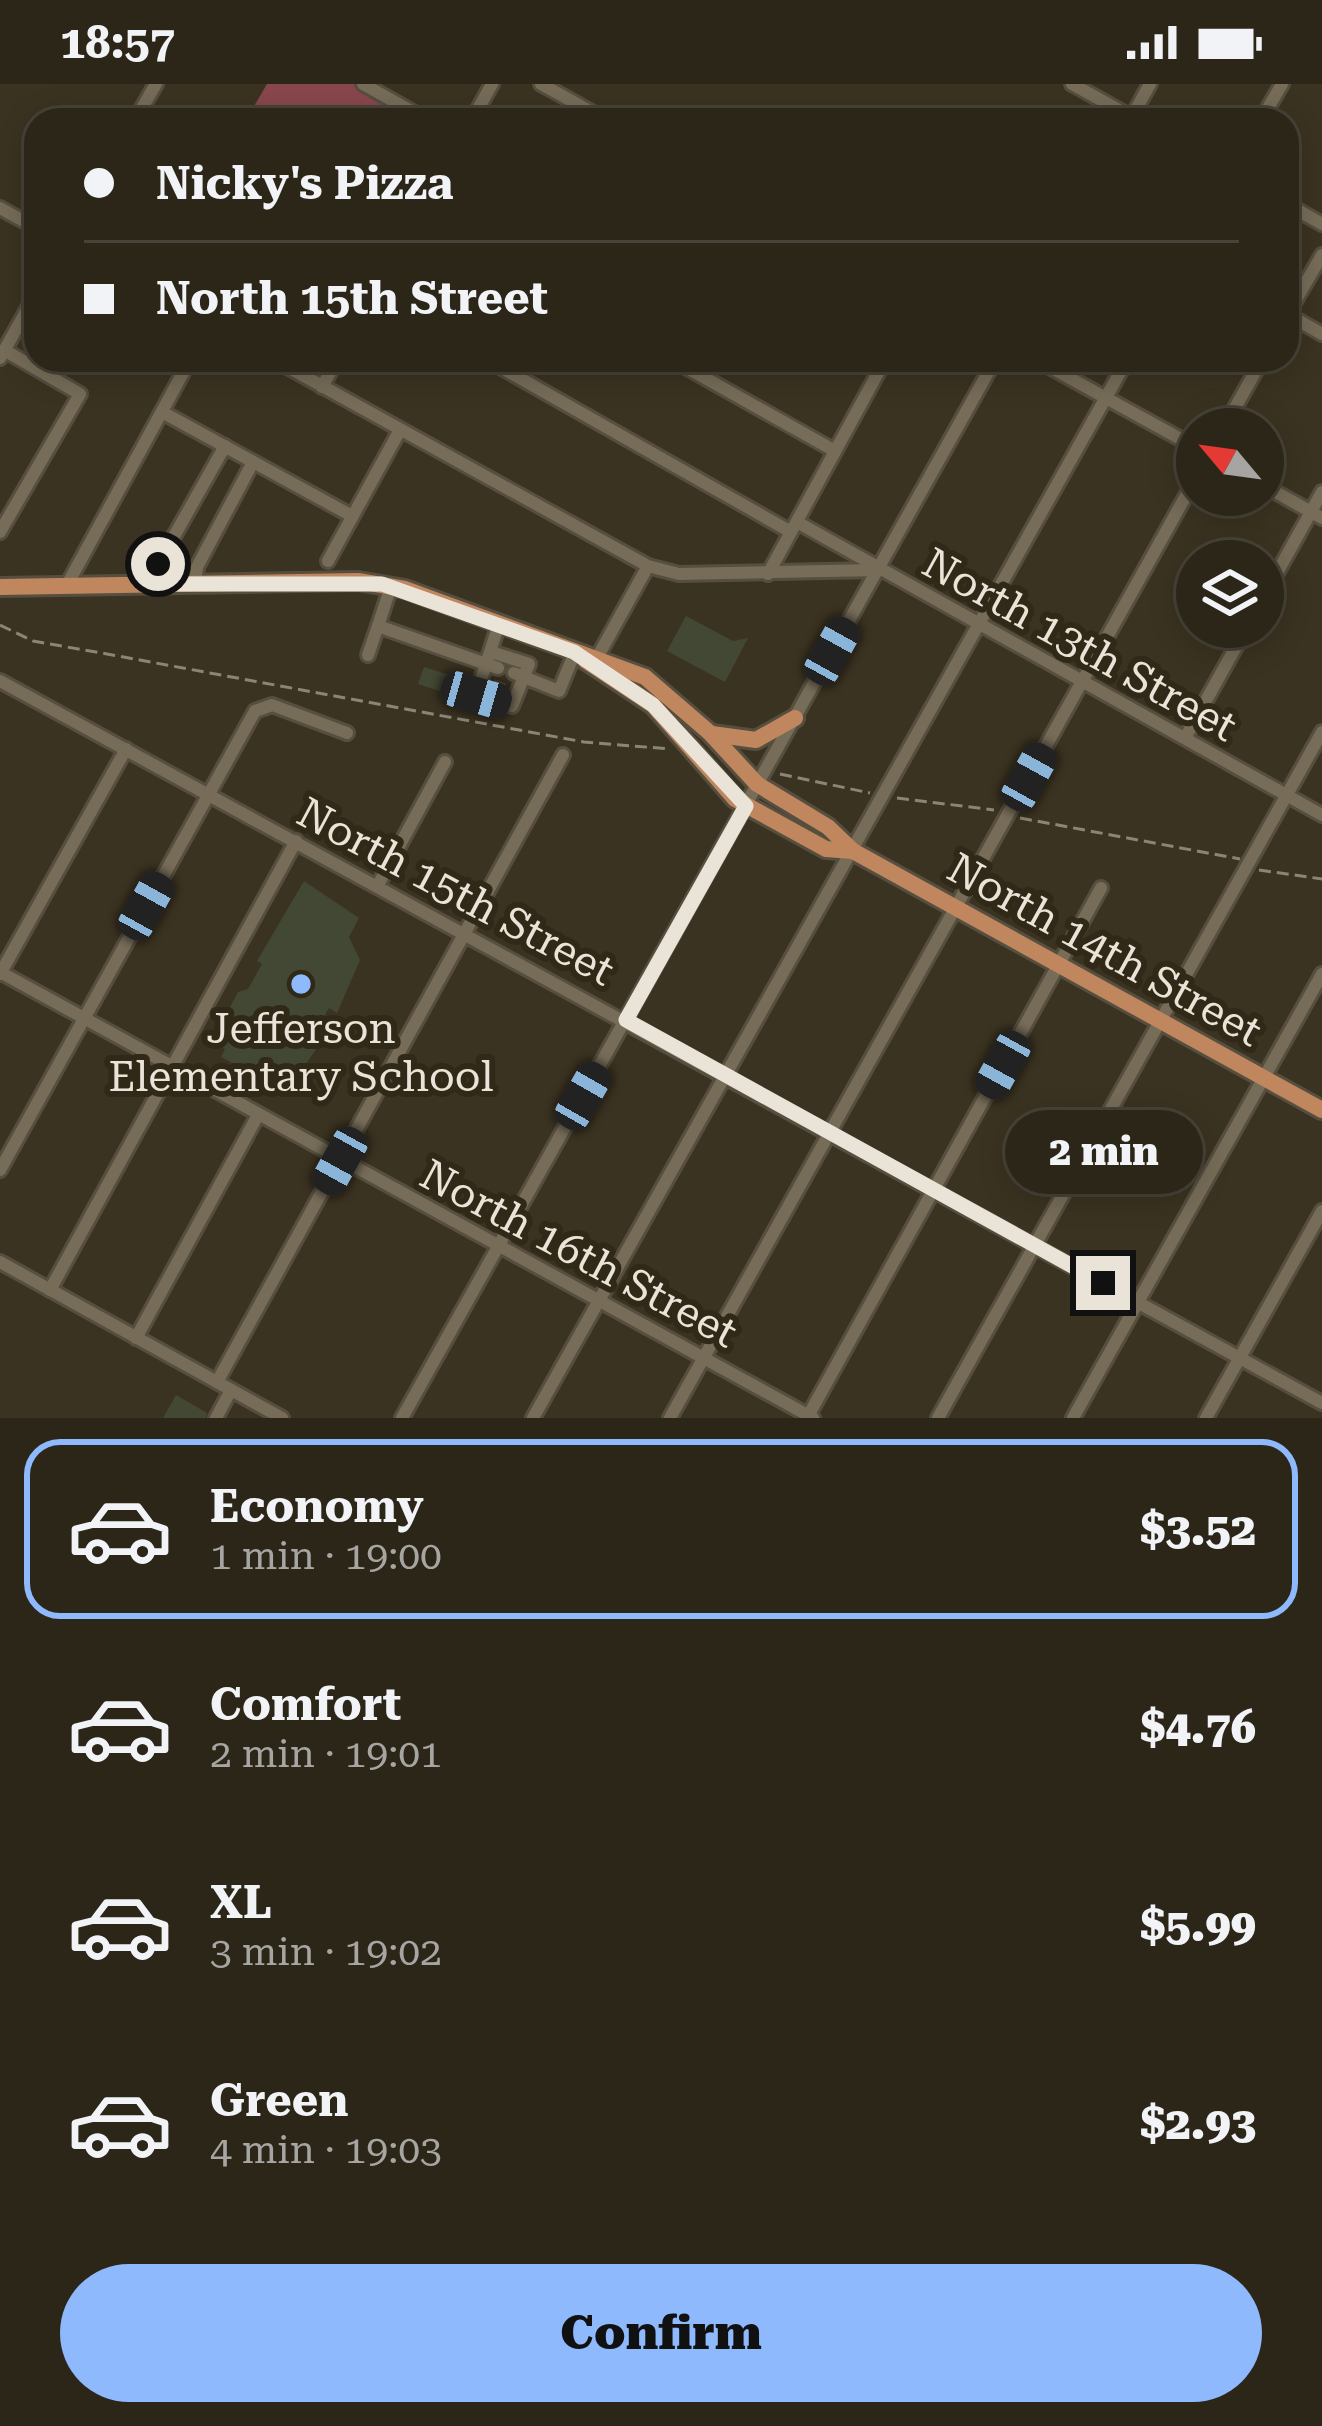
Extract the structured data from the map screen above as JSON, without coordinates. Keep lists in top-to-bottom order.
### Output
{
  "streets": {
    "main road": ["North 14th Street"],
    "street": ["North 13th Street", "North 15th Street", "North 16th Street"]
  },
  "places": ["Jefferson Elementary School"],
  "north": "top left",
  "page": {
    "status": "18:57",
    "banner": ["Nicky's Pizza", "North 15th Street"],
    "bubble": "2 min",
    "list": [
      {
        "name": "Economy",
        "note": "1 min · 19:00",
        "value": "$3.52"
      },
      {
        "name": "Comfort",
        "note": "2 min · 19:01",
        "value": "$4.76"
      },
      {
        "name": "XL",
        "note": "3 min · 19:02",
        "value": "$5.99"
      },
      {
        "name": "Green",
        "note": "4 min · 19:03",
        "value": "$2.93"
      }
    ],
    "buttons": "Confirm"
  }
}
